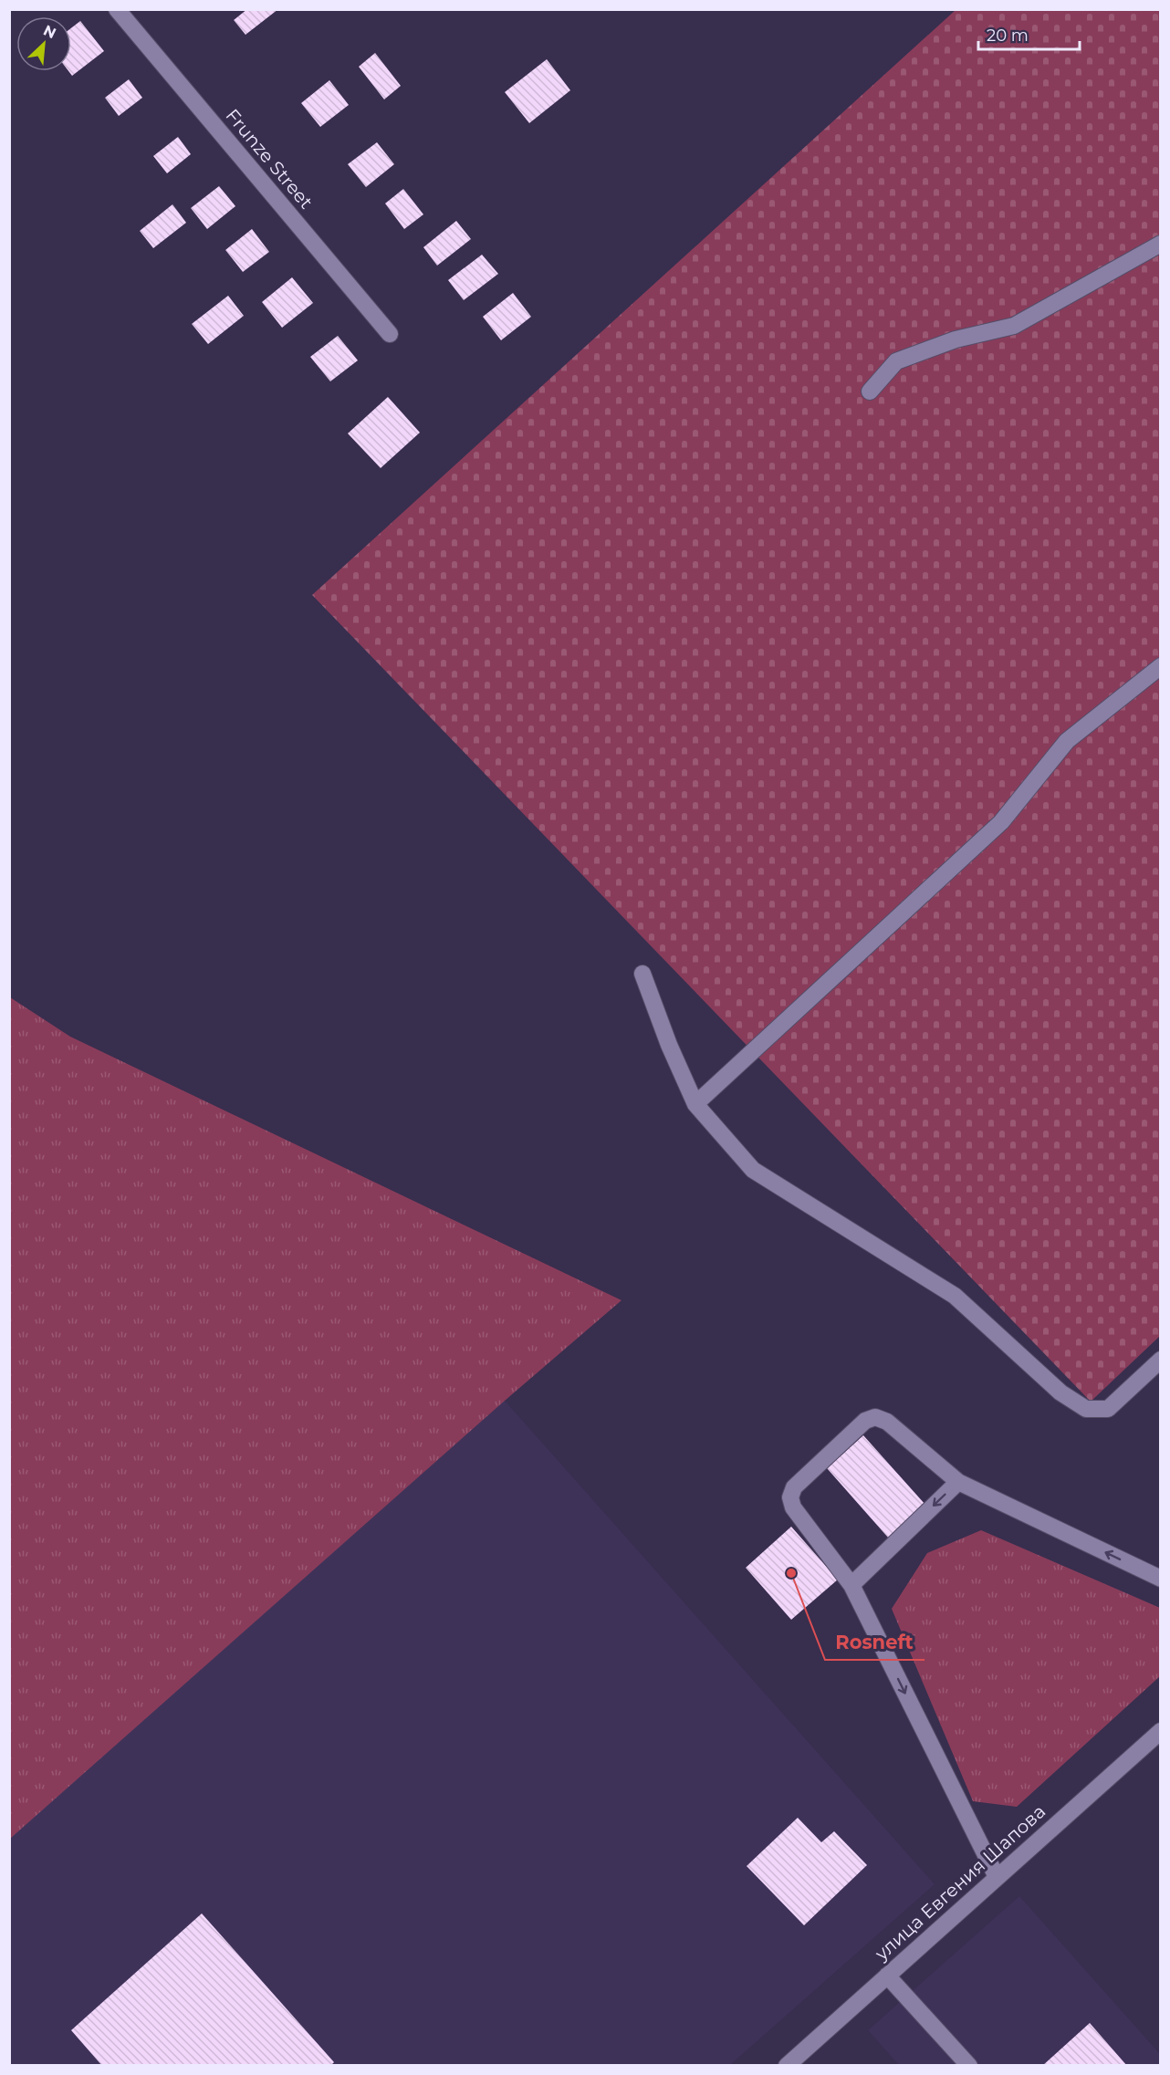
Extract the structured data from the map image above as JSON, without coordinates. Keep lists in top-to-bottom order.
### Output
{
  "streets": {
    "street": ["Frunze Street", "улица Евгения Шапова"]
  },
  "places": ["Rosneft"],
  "scale_bar": "20 m",
  "north": "top right"
}
